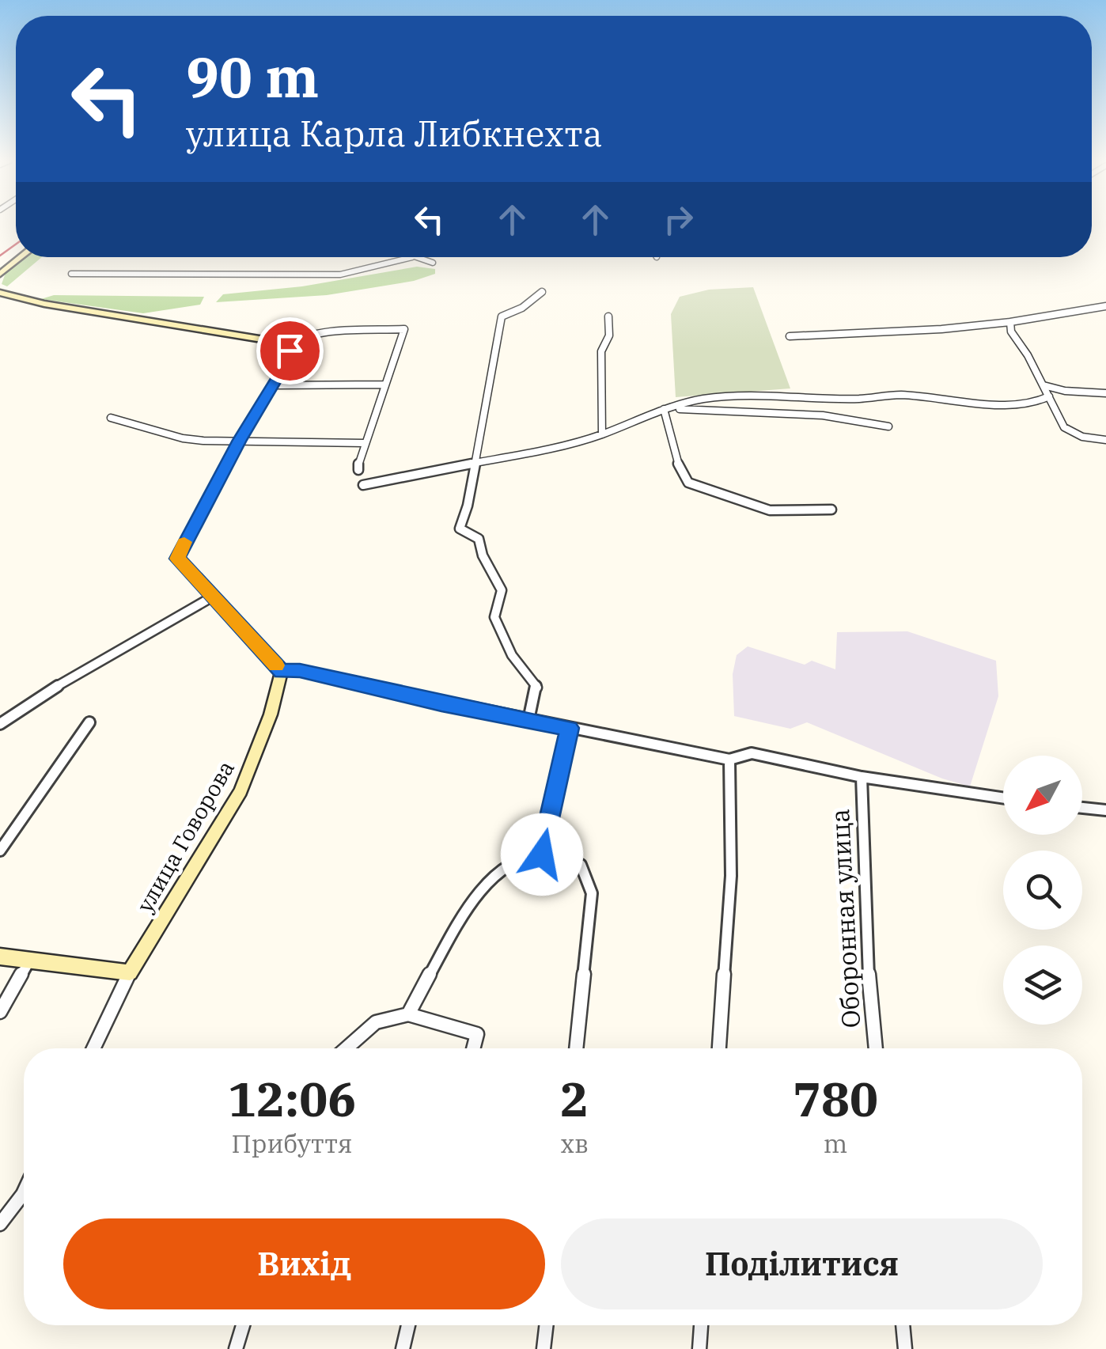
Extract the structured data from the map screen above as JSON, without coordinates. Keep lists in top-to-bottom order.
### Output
{
  "streets": {
    "street": ["улица Говорова", "Оборонная улица"]
  },
  "north": "bottom left",
  "page": {
    "turn": ["90 m", "улица Карла Либкнехта"],
    "eta": [
      "12:06",
      "Прибуття",
      "2",
      "хв",
      "780",
      "m"
    ],
    "buttons": ["Вихід", "Поділитися"]
  }
}
